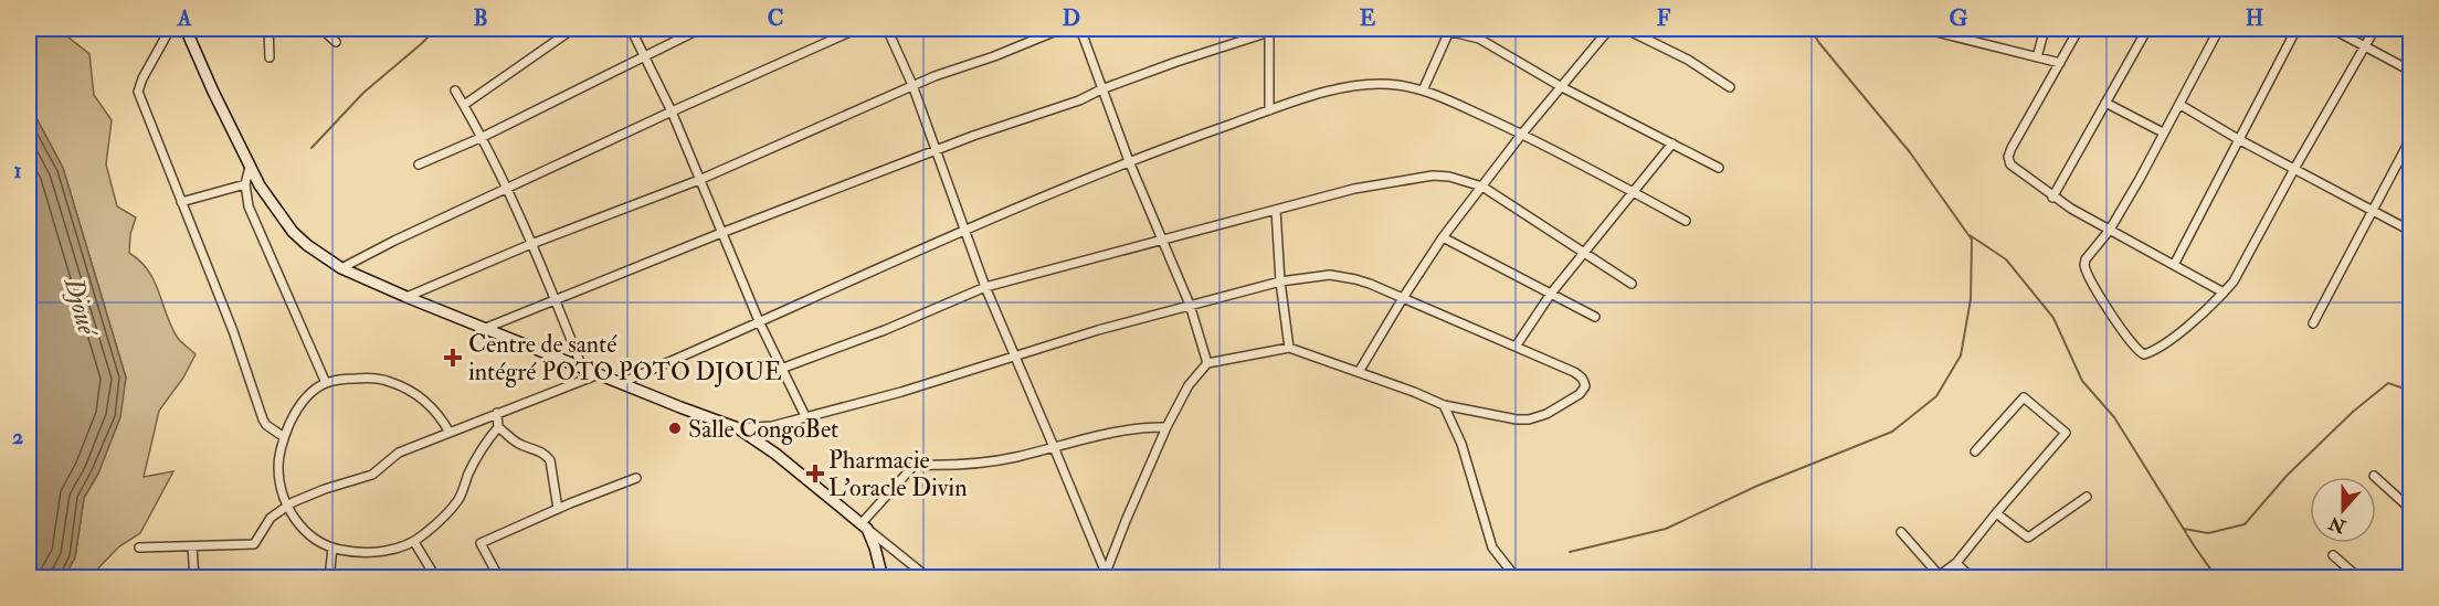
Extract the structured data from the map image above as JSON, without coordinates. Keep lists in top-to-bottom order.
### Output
{
  "water": ["Djoué"],
  "places": {
    "health": ["Centre de santé intégré POTO POTO DJOUE", "Pharmacie L'oracle Divin"],
    "other": ["Salle CongoBet"]
  },
  "north": "bottom",
  "grid": {
    "columns": [
      "A",
      "B",
      "C",
      "D",
      "E",
      "F",
      "G",
      "H"
    ],
    "rows": ["1", "2"]
  }
}
